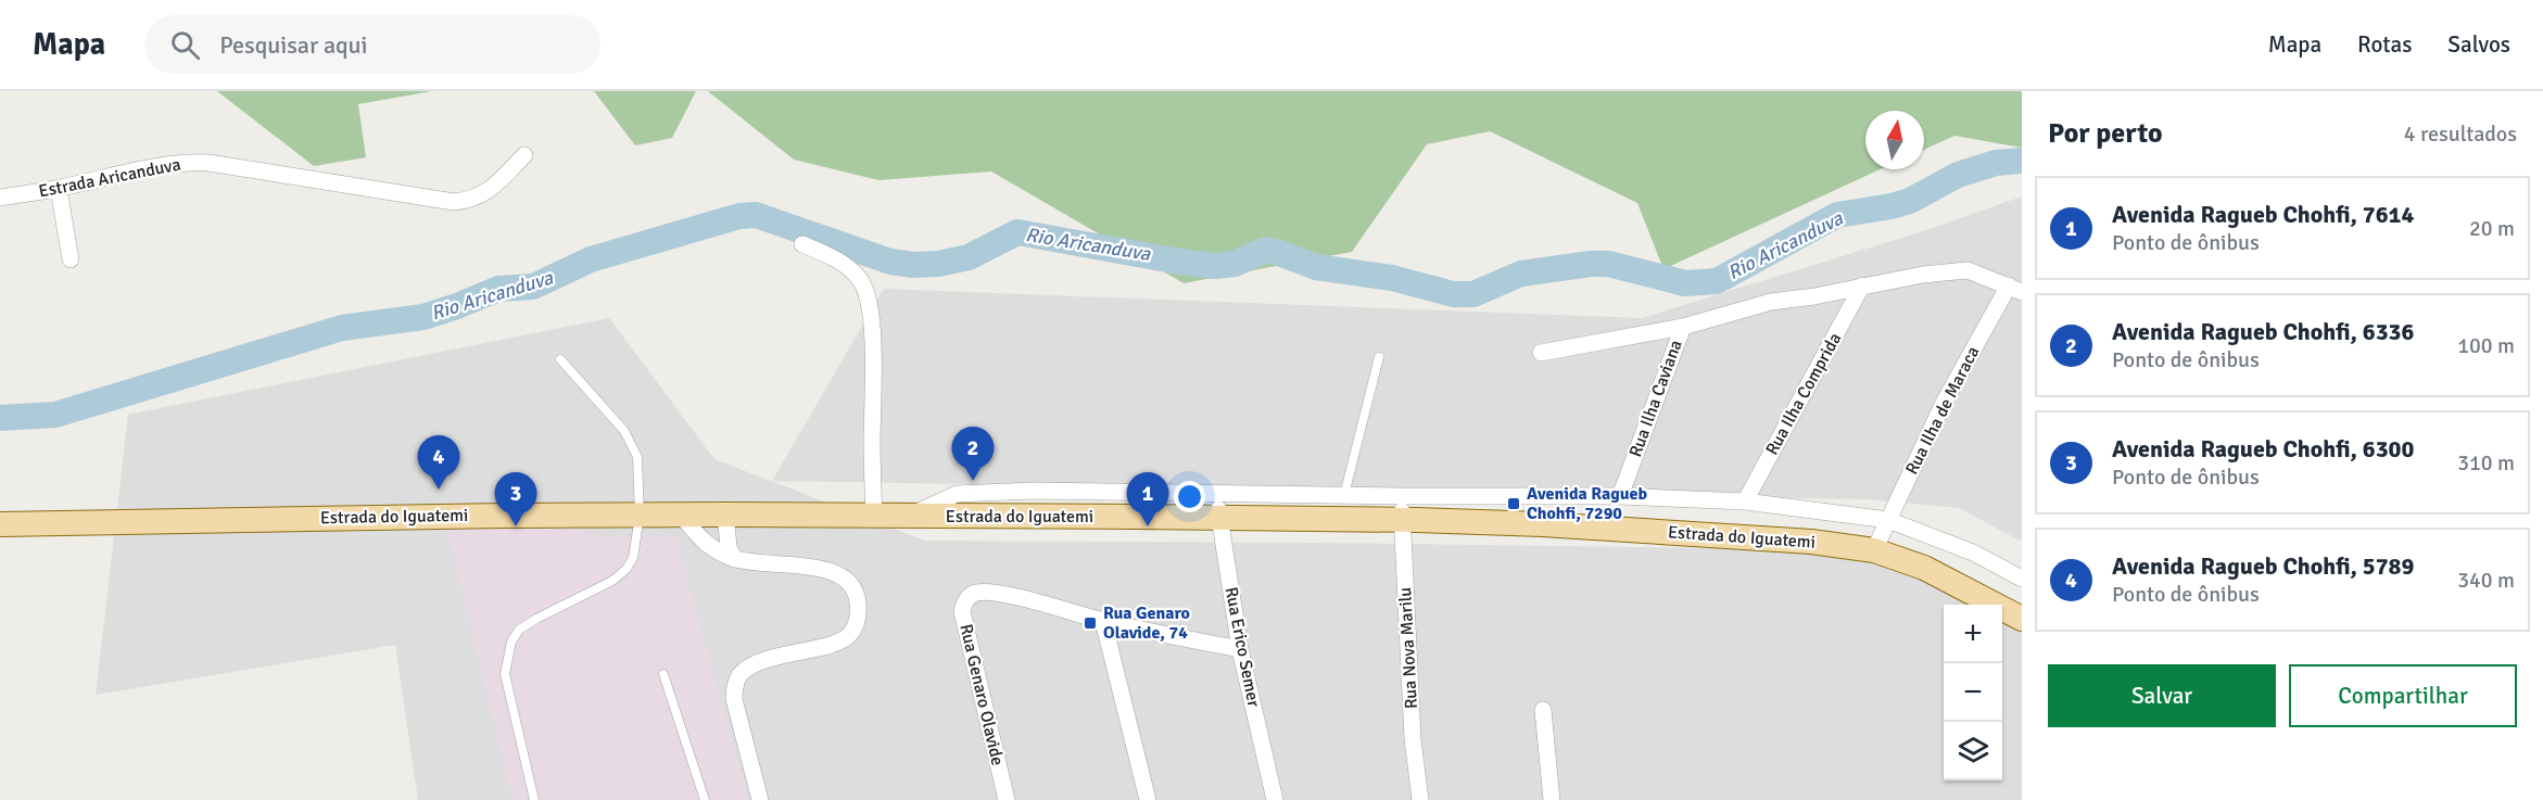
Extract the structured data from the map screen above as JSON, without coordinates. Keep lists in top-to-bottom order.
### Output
{
  "streets": {
    "main road": ["Estrada do Iguatemi"],
    "street": [
      "Estrada Aricanduva",
      "Rua Ilha Comprida",
      "Rua Ilha Caviana",
      "Rua Ilha de Maraca",
      "Rua Erico Semer",
      "Rua Nova Marilu",
      "Rua Genaro Olavide"
    ]
  },
  "crossings": [
    ["Rua Ilha de Maraca", "Estrada do Iguatemi"],
    ["Estrada do Iguatemi", "Rua Erico Semer"],
    ["Estrada do Iguatemi", "Rua Nova Marilu"],
    ["Rua Erico Semer", "Rua Genaro Olavide"]
  ],
  "water": ["Rio Aricanduva"],
  "places": {
    "transit": ["Avenida Ragueb Chohfi, 7290", "Rua Genaro Olavide, 74"]
  },
  "north": "top",
  "page": {
    "header": "Mapa",
    "search": "Pesquisar aqui",
    "nav": ["Mapa", "Rotas", "Salvos"],
    "heading": ["Por perto", "4 resultados"],
    "list": [
      {
        "mark": "1",
        "name": "Avenida Ragueb Chohfi, 7614",
        "note": "Ponto de ônibus",
        "value": "20 m"
      },
      {
        "mark": "2",
        "name": "Avenida Ragueb Chohfi, 6336",
        "note": "Ponto de ônibus",
        "value": "100 m"
      },
      {
        "mark": "3",
        "name": "Avenida Ragueb Chohfi, 6300",
        "note": "Ponto de ônibus",
        "value": "310 m"
      },
      {
        "mark": "4",
        "name": "Avenida Ragueb Chohfi, 5789",
        "note": "Ponto de ônibus",
        "value": "340 m"
      }
    ],
    "pins": [
      "2",
      "4",
      "1",
      "3"
    ],
    "map_buttons": ["+", "−"],
    "buttons": ["Salvar", "Compartilhar"]
  }
}
